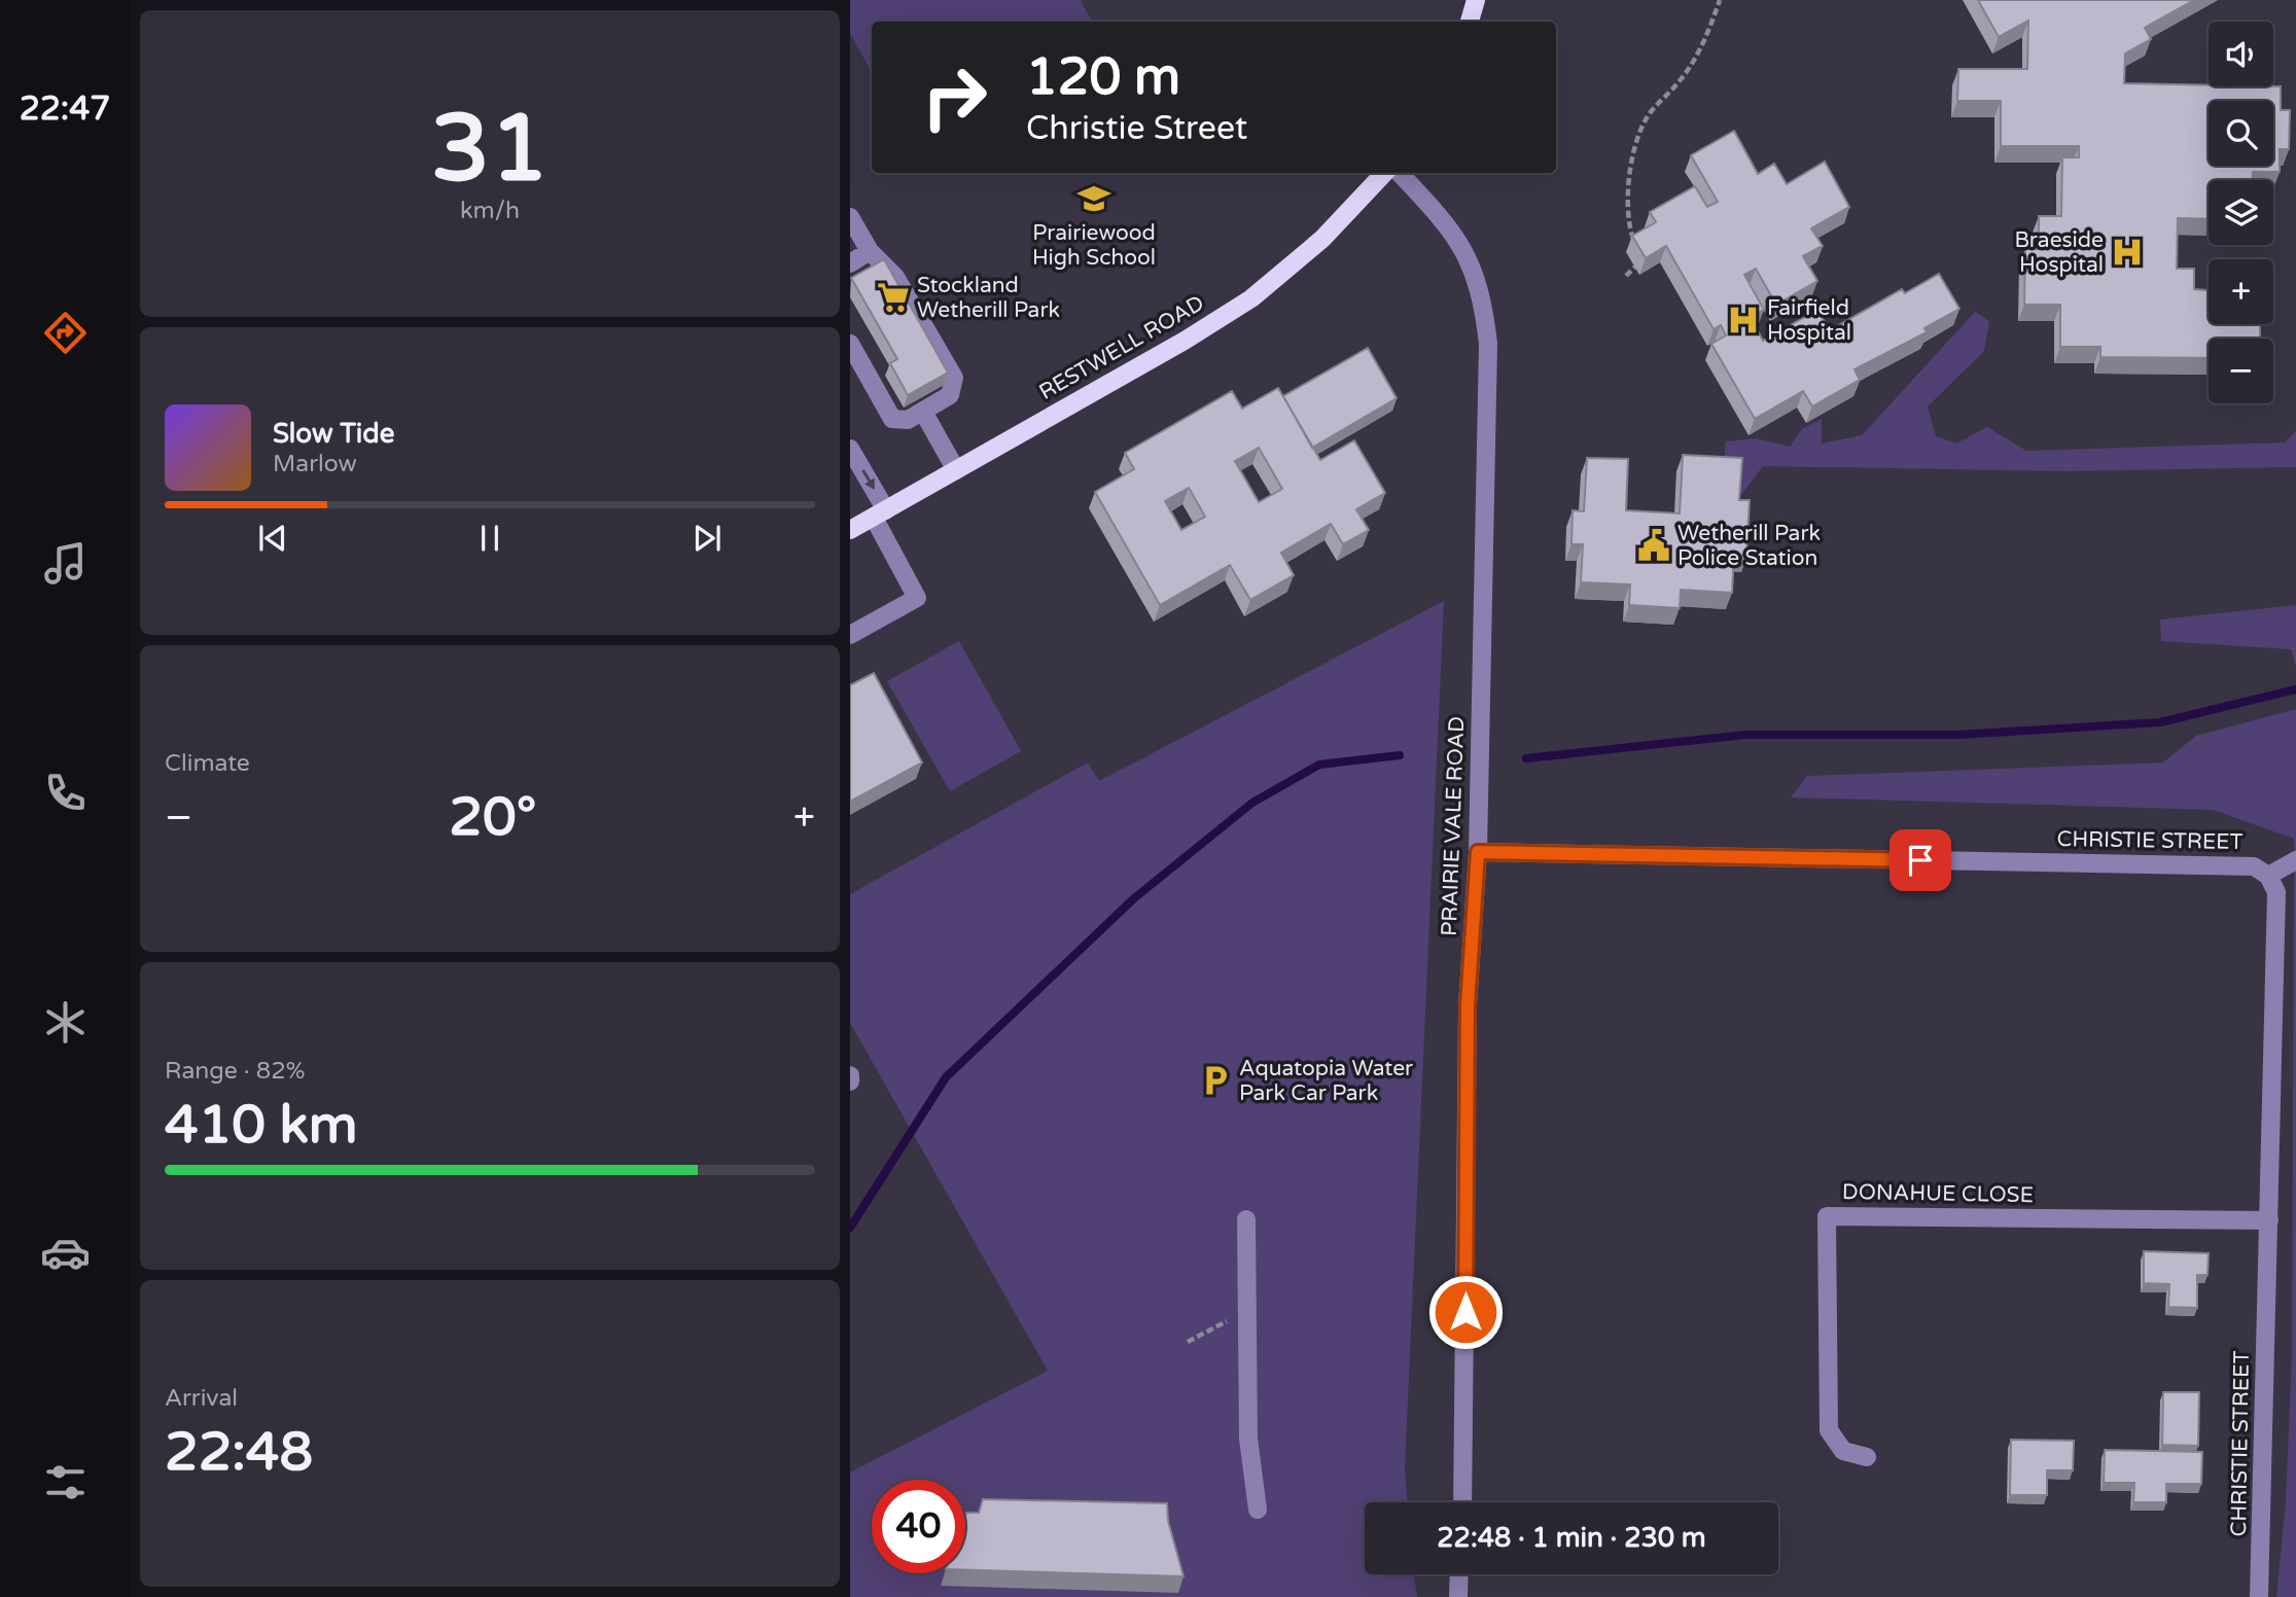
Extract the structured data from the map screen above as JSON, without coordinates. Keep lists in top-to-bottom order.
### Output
{
  "streets": {
    "main road": ["RESTWELL ROAD"],
    "street": ["PRAIRIE VALE ROAD", "CHRISTIE STREET", "DONAHUE CLOSE"]
  },
  "crossings": [
    ["PRAIRIE VALE ROAD", "CHRISTIE STREET"],
    ["CHRISTIE STREET", "DONAHUE CLOSE"]
  ],
  "places": {
    "school or university": ["Prairiewood High School"],
    "hospital": ["Braeside Hospital", "Fairfield Hospital"],
    "supermarket": ["Stockland Wetherill Park"],
    "public building": ["Wetherill Park Police Station"],
    "parking": ["Aquatopia Water Park Car Park"]
  },
  "page": {
    "tabs": "22:47",
    "tile": [
      ["31", "km/h"],
      "Climate",
      ["Range · 82%", "410 km"],
      ["Arrival", "22:48"]
    ],
    "map_buttons": ["+", "−"],
    "turn": ["120 m", "Christie Street"],
    "song": ["Slow Tide", "Marlow"],
    "heat": ["−", "20°", "+"],
    "limit": "40",
    "trip": "22:48 · 1 min · 230 m"
  }
}
